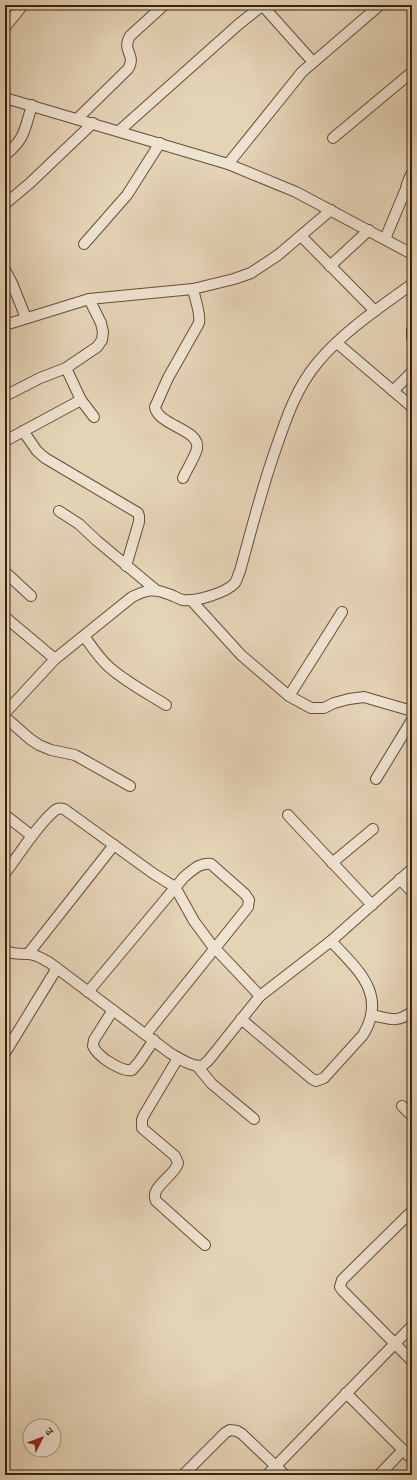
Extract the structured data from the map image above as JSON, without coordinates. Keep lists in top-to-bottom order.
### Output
{
  "north": "top right"
}
